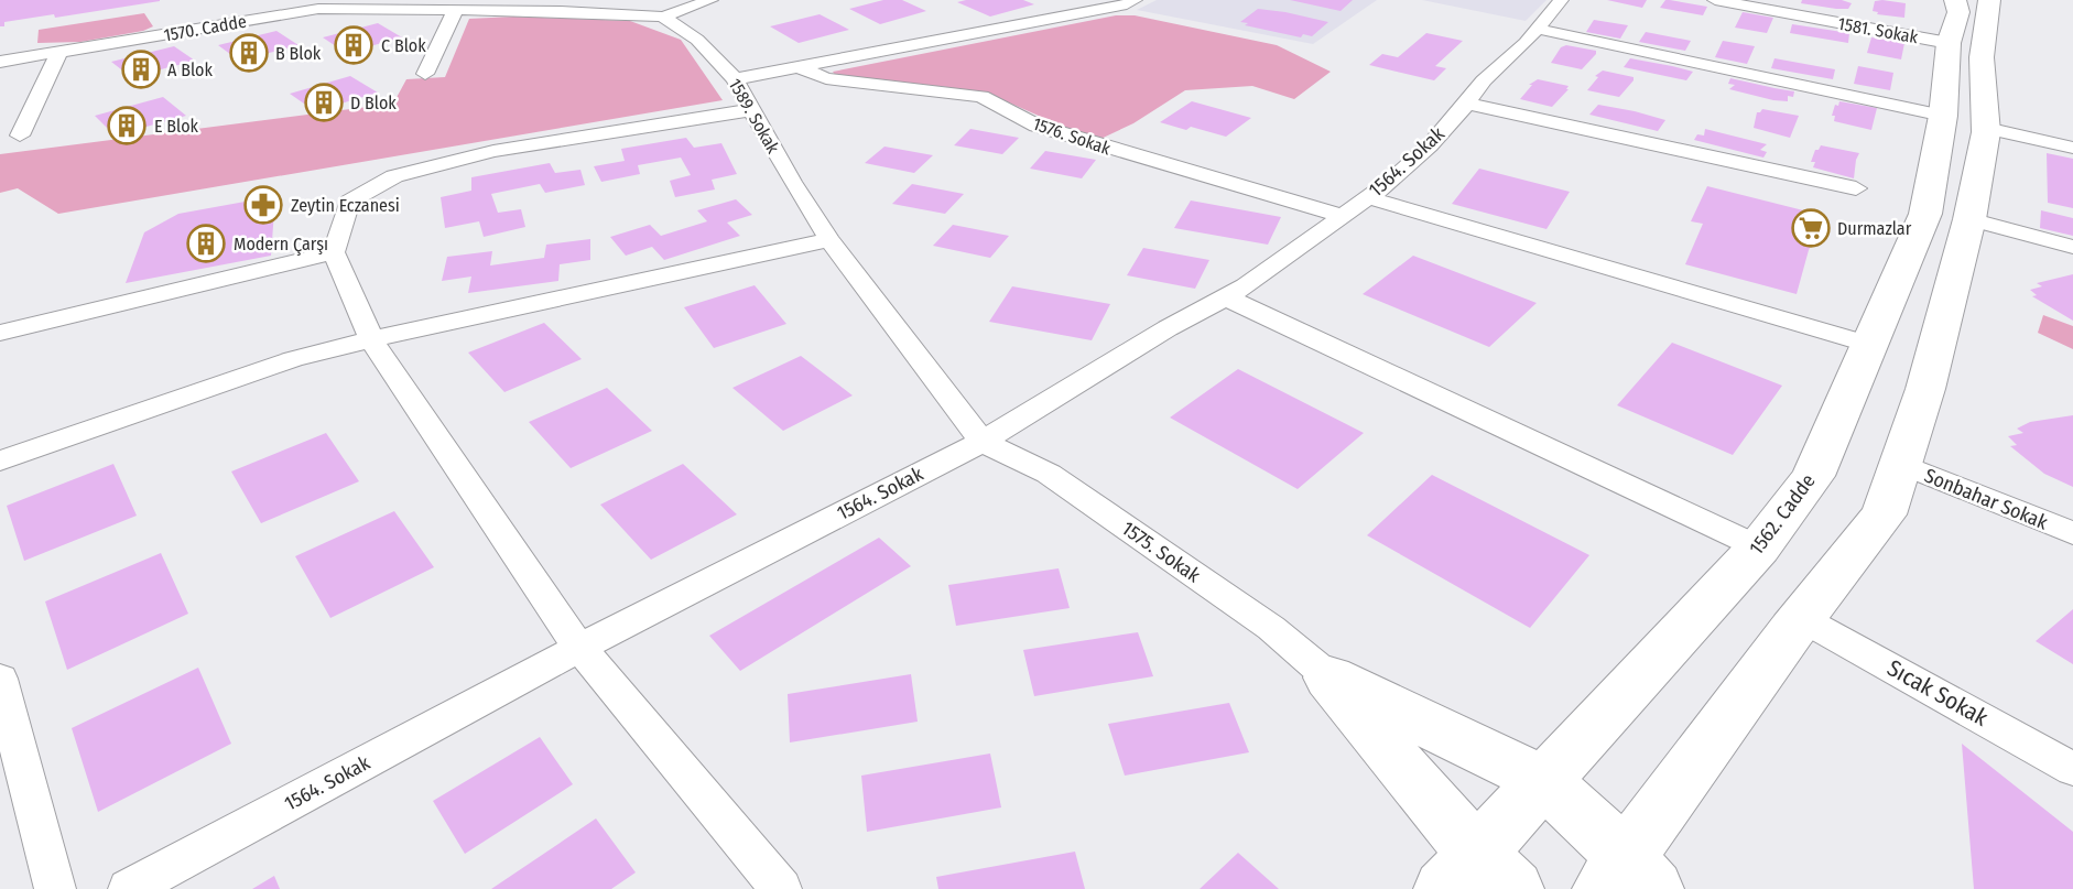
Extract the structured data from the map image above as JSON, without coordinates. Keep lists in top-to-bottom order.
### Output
{
  "streets": {
    "main road": ["1562. Cadde"],
    "street": [
      "1570. Cadde",
      "1581. Sokak",
      "1589. Sokak",
      "1576. Sokak",
      "1564. Sokak",
      "Sonbahar Sokak",
      "1575. Sokak",
      "Sıcak Sokak"
    ]
  },
  "crossings": [
    ["1581. Sokak", "1562. Cadde"],
    ["1589. Sokak", "1564. Sokak"],
    ["1589. Sokak", "1575. Sokak"],
    ["1576. Sokak", "1564. Sokak"],
    ["1564. Sokak", "1575. Sokak"]
  ],
  "places": {
    "building": [
      "C Blok",
      "B Blok",
      "A Blok",
      "D Blok",
      "E Blok",
      "Modern Çarşı"
    ],
    "pharmacy": ["Zeytin Eczanesi"],
    "supermarket": ["Durmazlar"]
  }
}
